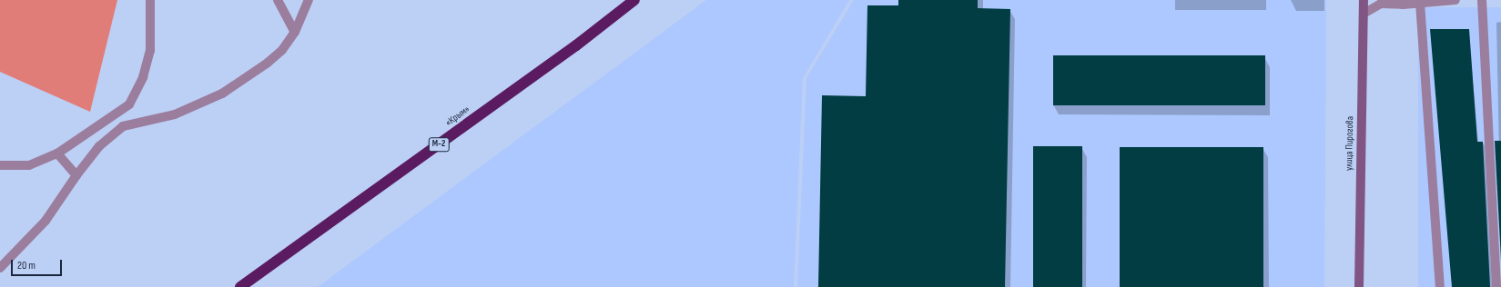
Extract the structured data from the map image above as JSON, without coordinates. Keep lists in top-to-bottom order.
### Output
{
  "streets": {
    "highway": ["«Крым»", "М-2"],
    "street": ["улица Пирогова"]
  },
  "scale_bar": "20 m"
}
